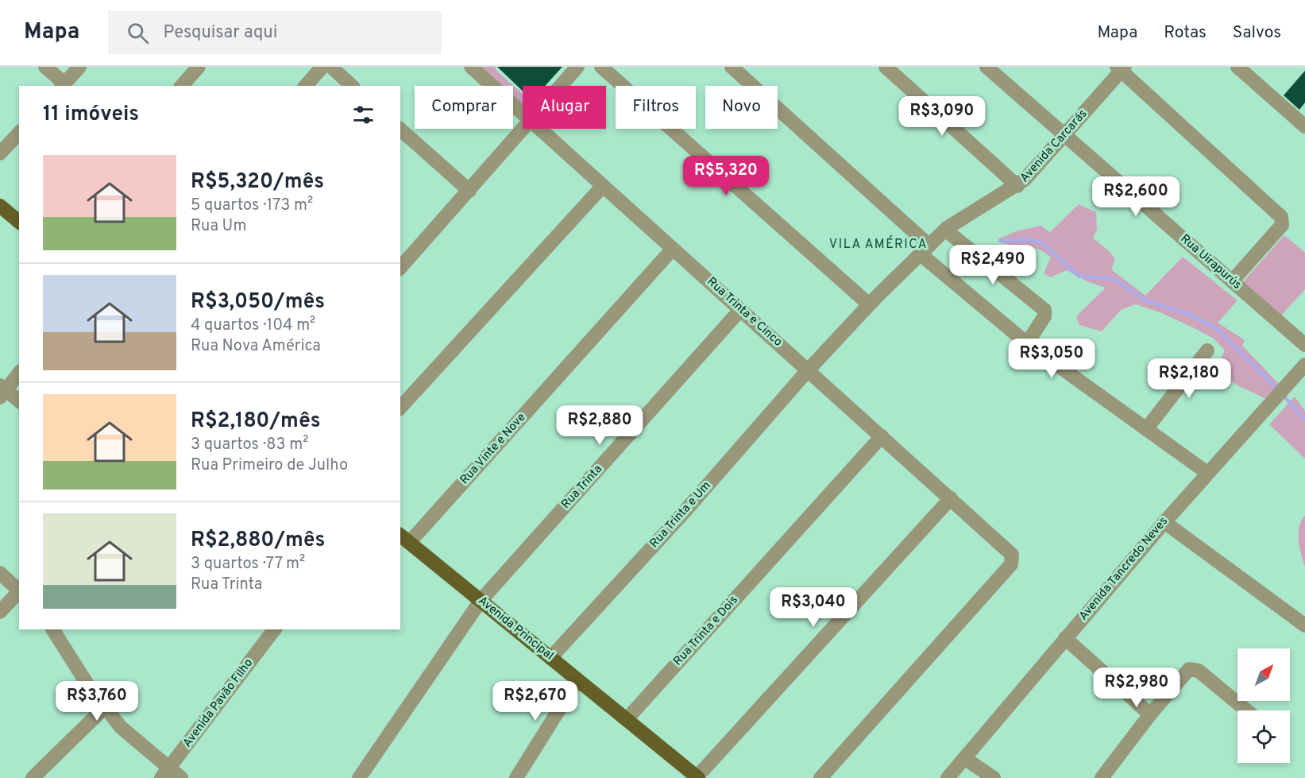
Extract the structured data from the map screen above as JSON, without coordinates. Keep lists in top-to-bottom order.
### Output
{
  "streets": {
    "main road": ["Avenida Principal"],
    "street": [
      "Avenida Carcarás",
      "Rua Uirapurύs",
      "Rua Trinta e Cinco",
      "Rua Vinte e Nove",
      "Rua Trinta",
      "Rua Trinta e Um",
      "Avenida Tancredo Neves",
      "Rua Trinta e Dois",
      "Avenida Pavão Filho"
    ]
  },
  "crossings": [
    ["Avenida Carcarás", "Rua Uirapurύs"],
    ["Avenida Carcarás", "Rua Trinta e Cinco"],
    ["Avenida Carcarás", "Rua Trinta e Um"],
    ["Rua Trinta e Cinco", "Rua Vinte e Nove"],
    ["Rua Trinta e Cinco", "Rua Trinta"],
    ["Rua Trinta e Cinco", "Rua Trinta e Um"],
    ["Rua Trinta e Cinco", "Rua Trinta e Dois"],
    ["Rua Vinte e Nove", "Avenida Principal"],
    ["Rua Trinta", "Avenida Principal"],
    ["Rua Trinta e Um", "Avenida Principal"],
    ["Avenida Principal", "Rua Trinta e Dois"]
  ],
  "districts": ["VILA AMÉRICA"],
  "north": "top right",
  "page": {
    "header": "Mapa",
    "search": "Pesquisar aqui",
    "nav": ["Mapa", "Rotas", "Salvos"],
    "chip": [
      "Comprar",
      "Alugar",
      "Filtros",
      "Novo"
    ],
    "heading": "11 imóveis",
    "price": [
      "R$3,090",
      "R$5,320",
      "R$2,600",
      "R$2,490",
      "R$3,050",
      "R$2,180",
      "R$2,880",
      "R$3,040",
      "R$2,980",
      "R$3,760",
      "R$2,670"
    ],
    "list": [
      {
        "name": "R$5,320/mês",
        "note": "5 quartos · 173 m² · Rua Um"
      },
      {
        "name": "R$3,050/mês",
        "note": "4 quartos · 104 m² · Rua Nova América"
      },
      {
        "name": "R$2,180/mês",
        "note": "3 quartos · 83 m² · Rua Primeiro de Julho"
      },
      {
        "name": "R$2,880/mês",
        "note": "3 quartos · 77 m² · Rua Trinta"
      }
    ]
  }
}
